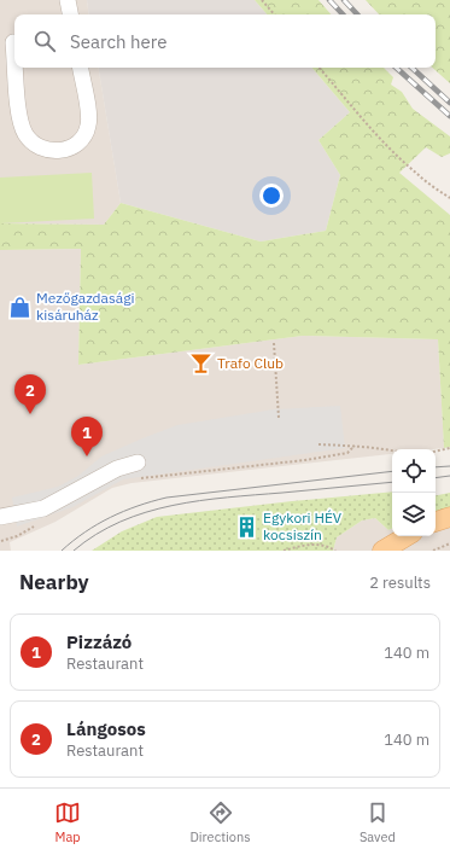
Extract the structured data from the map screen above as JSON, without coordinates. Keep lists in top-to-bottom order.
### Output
{
  "places": {
    "shop": ["Mezőgazdasági kisáruház"],
    "bar": ["Trafo Club"],
    "building": ["Egykori HÉV kocsiszín"]
  },
  "page": {
    "search": "Search here",
    "pins": ["2", "1"],
    "heading": ["Nearby", "2 results"],
    "list": [
      {
        "mark": "1",
        "name": "Pizzázó",
        "note": "Restaurant",
        "value": "140 m"
      },
      {
        "mark": "2",
        "name": "Lángosos",
        "note": "Restaurant",
        "value": "140 m"
      }
    ],
    "nav": ["Map", "Directions", "Saved"]
  }
}
